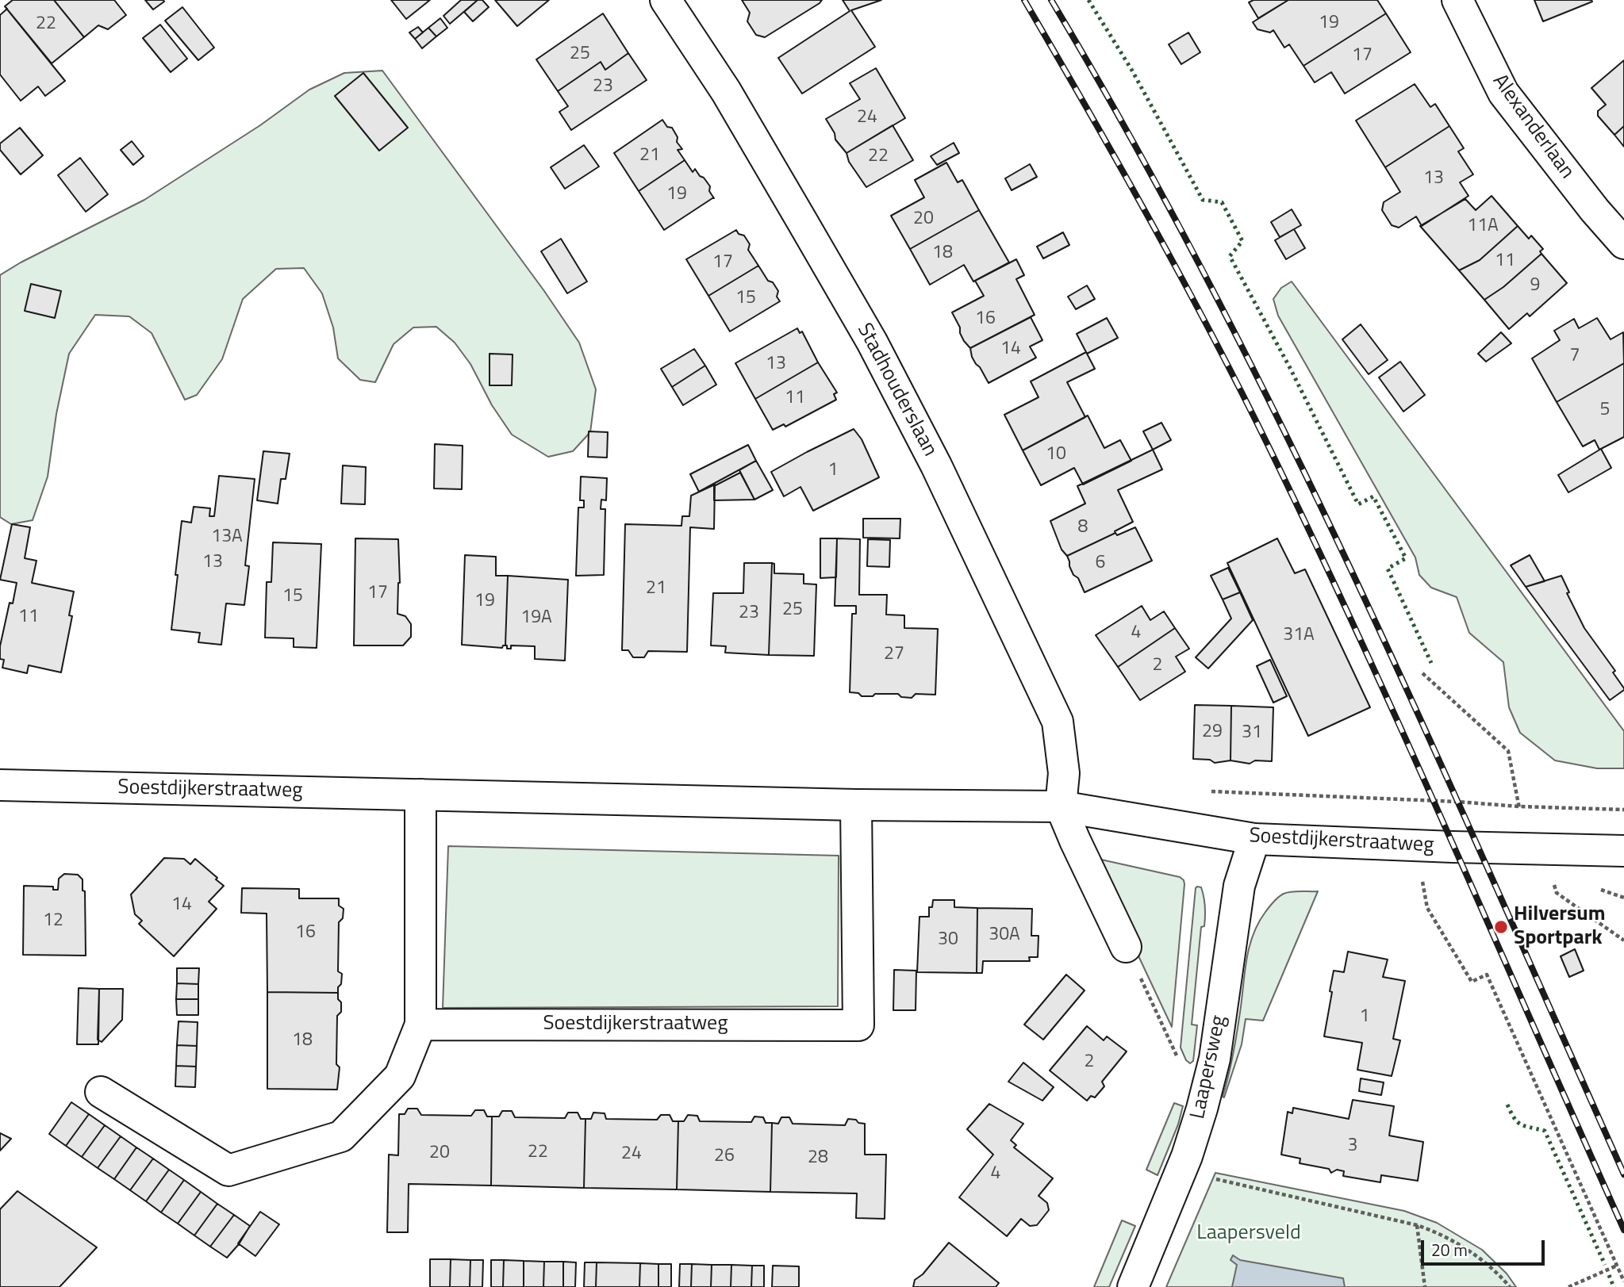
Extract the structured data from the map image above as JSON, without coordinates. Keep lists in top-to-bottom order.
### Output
{
  "streets": {
    "street": [
      "Alexanderlaan",
      "Stadhouderslaan",
      "Soestdijkerstraatweg",
      "Laapersweg"
    ]
  },
  "crossings": [
    ["Stadhouderslaan", "Soestdijkerstraatweg"],
    ["Soestdijkerstraatweg", "Laapersweg"]
  ],
  "parks": ["Laapersveld"],
  "places": ["Hilversum Sportpark"],
  "house_numbers": [
    "19",
    "22",
    "25",
    "17",
    "23",
    "24",
    "21",
    "22",
    "13",
    "19",
    "20",
    "11A",
    "18",
    "11",
    "17",
    "9",
    "15",
    "16",
    "14",
    "7",
    "13",
    "11",
    "5",
    "10",
    "1",
    "8",
    "13A",
    "13",
    "6",
    "21",
    "17",
    "15",
    "19",
    "25",
    "23",
    "11",
    "19A",
    "4",
    "31A",
    "27",
    "2",
    "29",
    "31",
    "14",
    "12",
    "16",
    "30A",
    "30",
    "1",
    "18",
    "2",
    "3",
    "22",
    "20",
    "24",
    "26",
    "28",
    "4"
  ],
  "scale_bar": "20 m"
}
